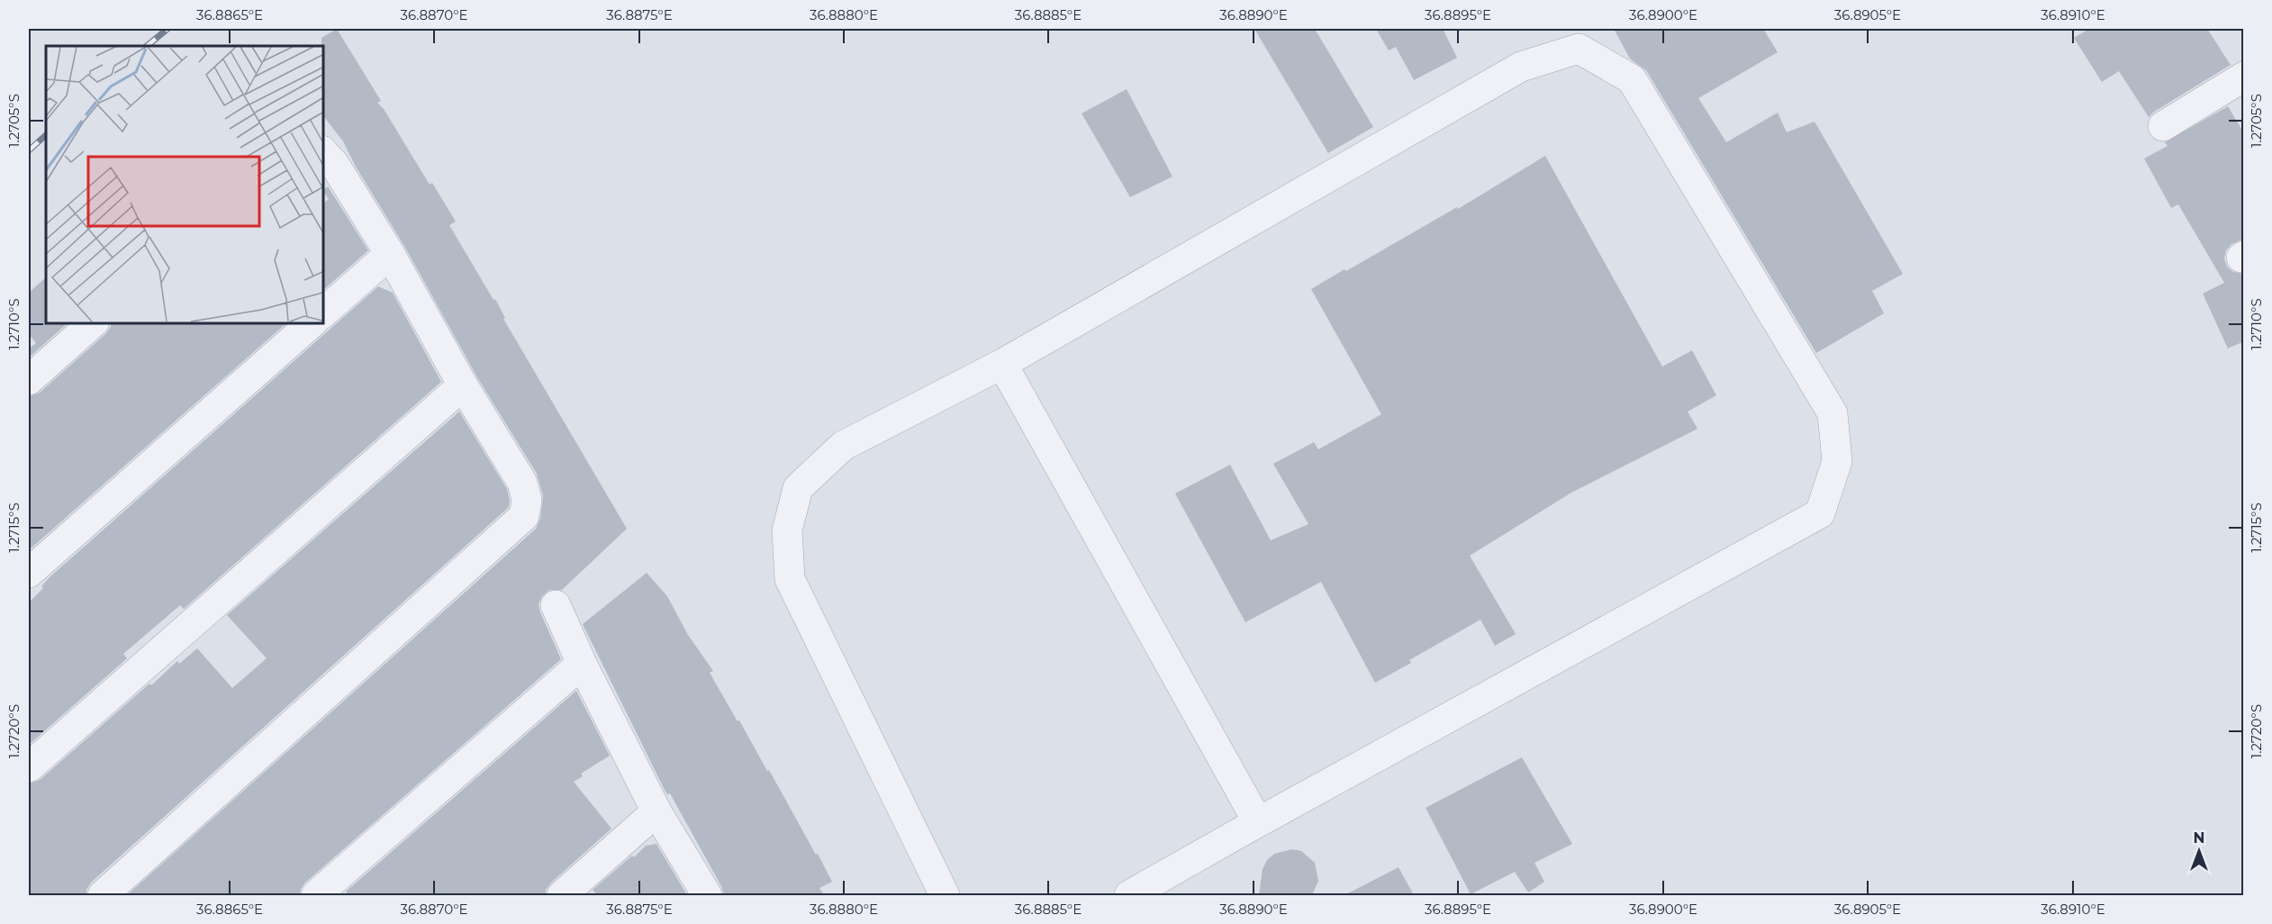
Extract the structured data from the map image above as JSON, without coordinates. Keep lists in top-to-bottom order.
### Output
{
  "north": "top",
  "coordinates": [
    "36.8865°E",
    "36.8870°E",
    "36.8875°E",
    "36.8880°E",
    "36.8885°E",
    "36.8890°E",
    "36.8895°E",
    "36.8900°E",
    "36.8905°E",
    "36.8910°E",
    "1.2705°S",
    "1.2710°S",
    "1.2715°S",
    "1.2720°S"
  ]
}
